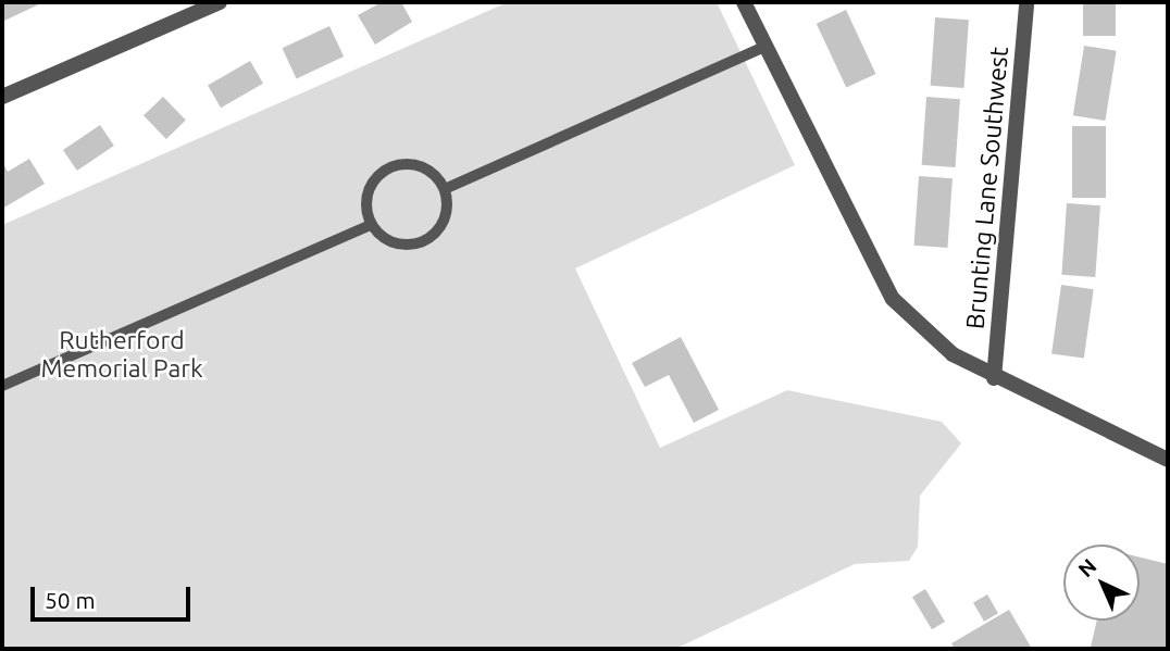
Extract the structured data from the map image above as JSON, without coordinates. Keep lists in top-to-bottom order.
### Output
{
  "streets": {
    "street": ["Brunting Lane Southwest"]
  },
  "parks": ["Rutherford Memorial Park"],
  "scale_bar": "50 m",
  "north": "top left"
}
